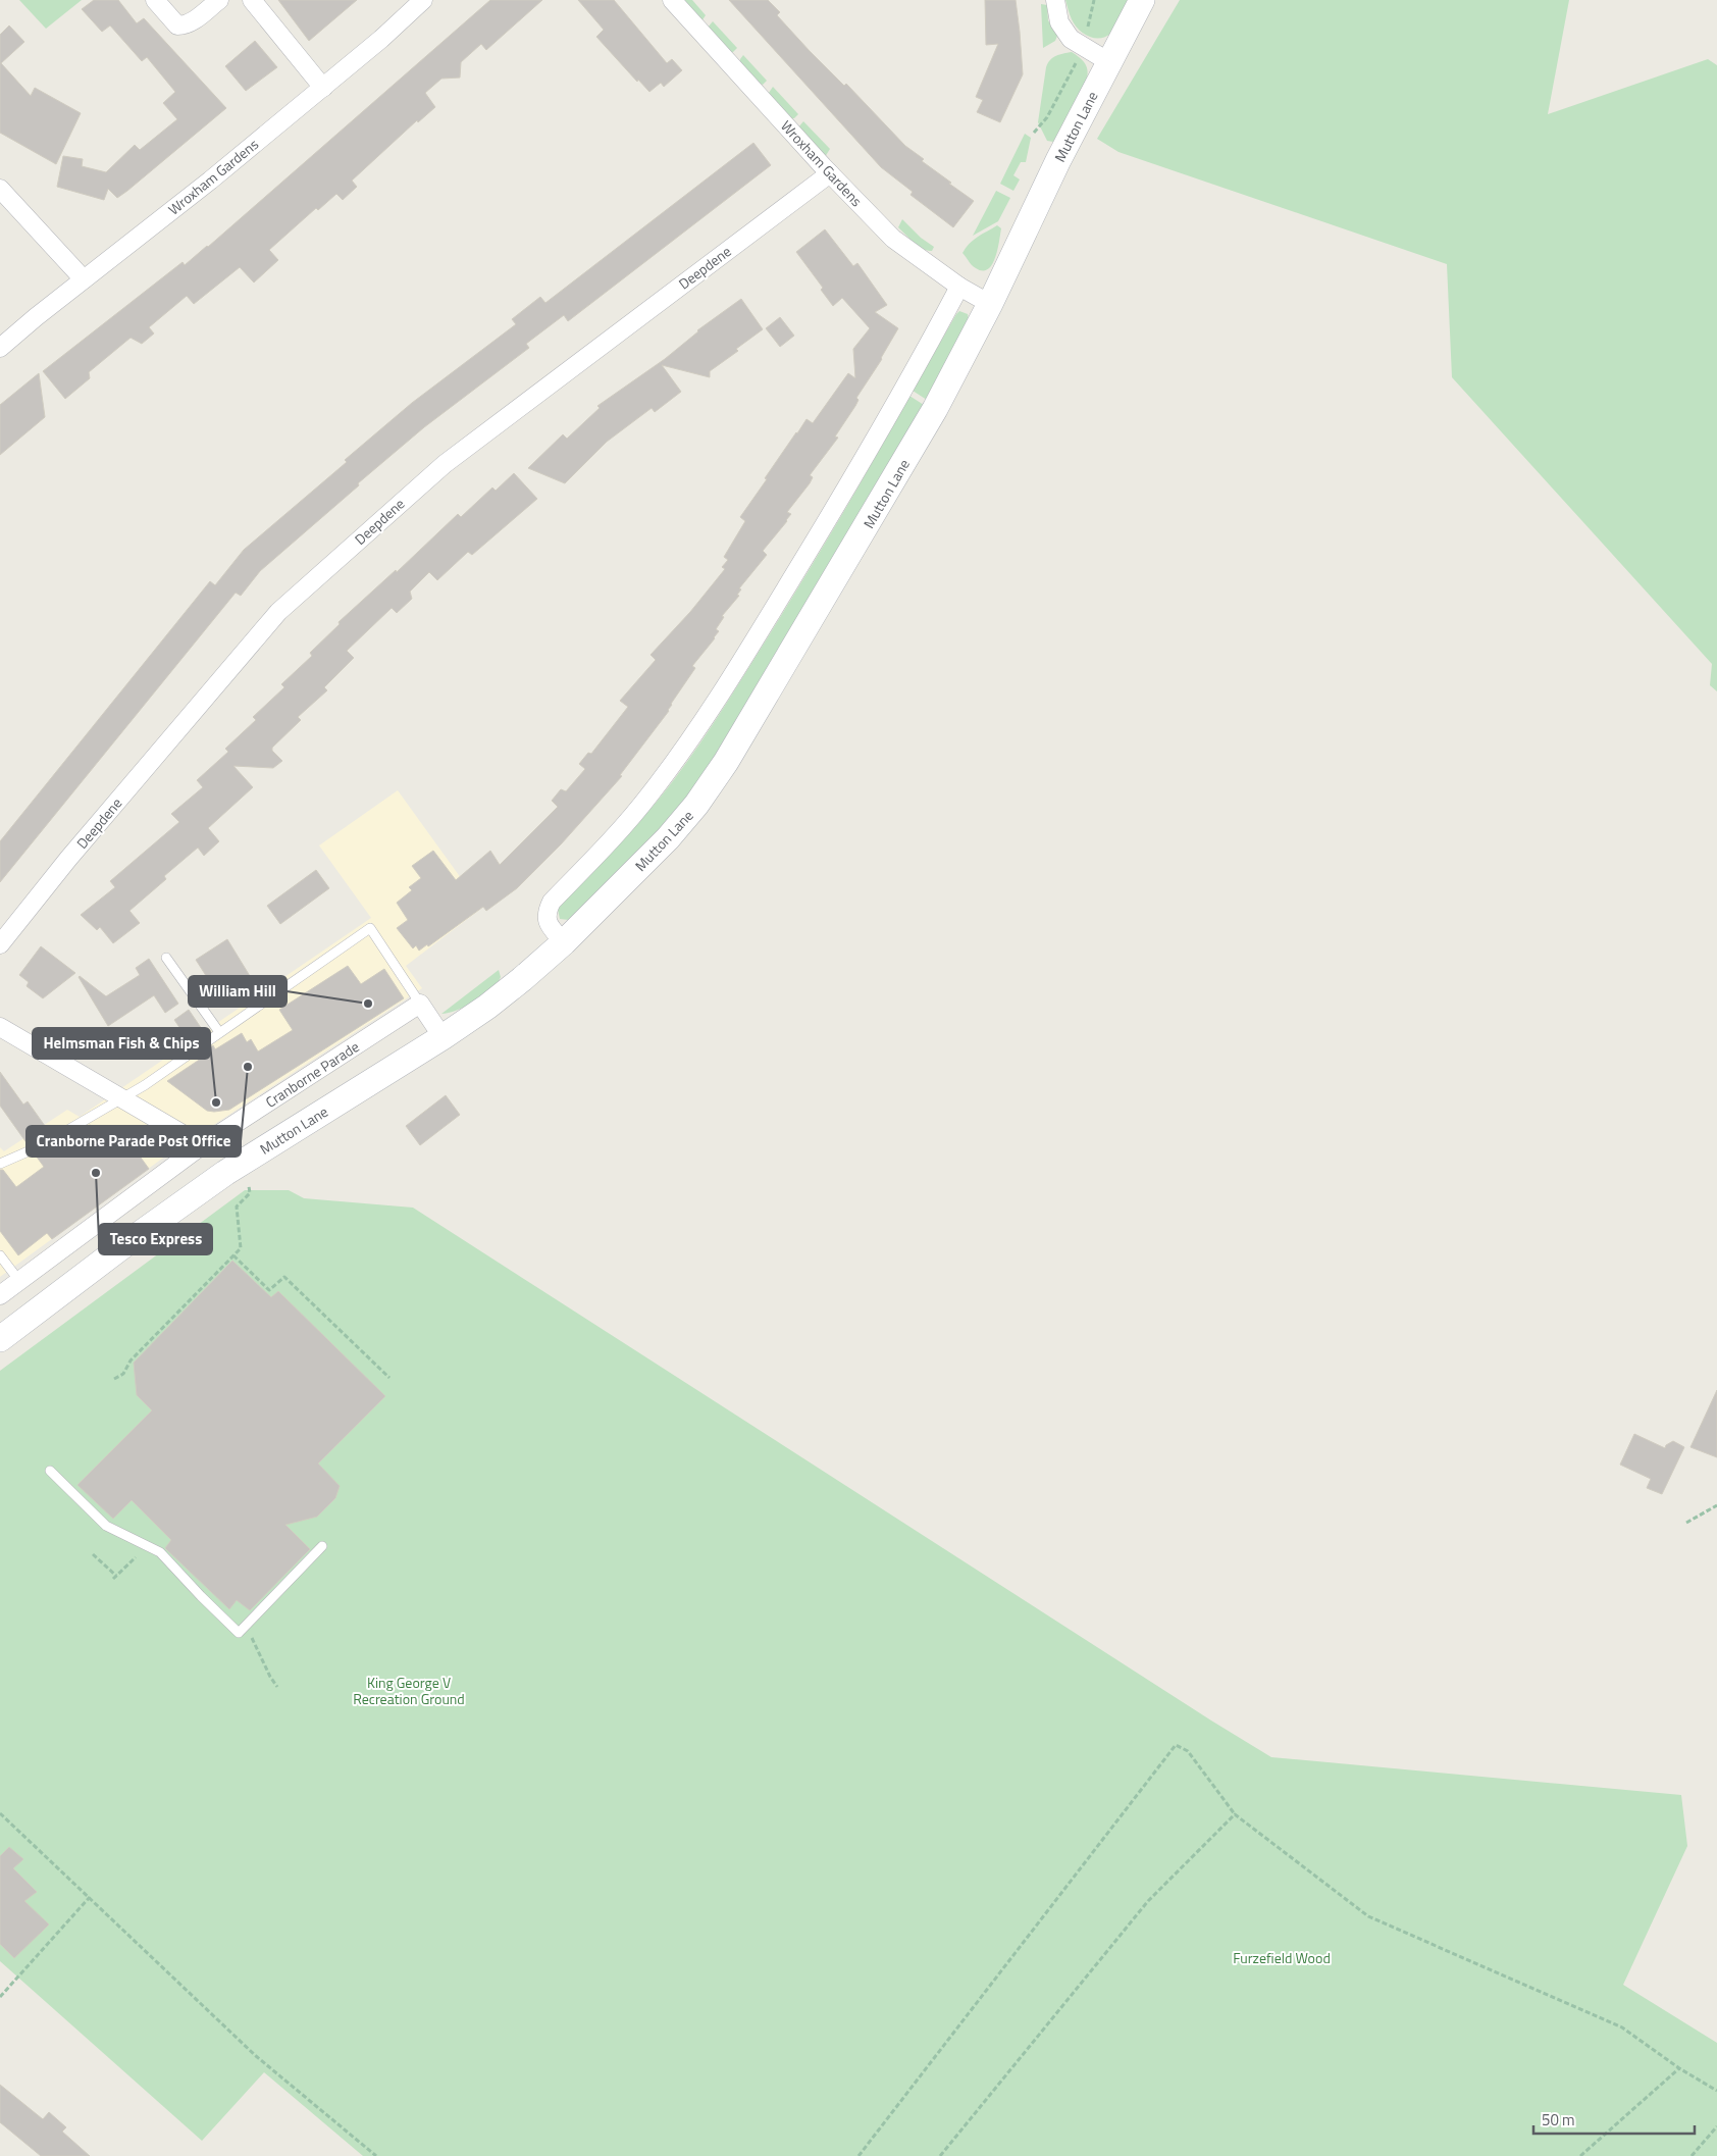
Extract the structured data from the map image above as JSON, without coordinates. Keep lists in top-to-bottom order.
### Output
{
  "streets": {
    "main road": ["Mutton Lane"],
    "street": ["Wroxham Gardens", "Deepdene", "Cranborne Parade"]
  },
  "crossings": [
    ["Mutton Lane", "Wroxham Gardens"],
    ["Wroxham Gardens", "Deepdene"]
  ],
  "parks": ["King George V Recreation Ground", "Furzefield Wood"],
  "places": [
    "William Hill",
    "Cranborne Parade Post Office",
    "Helmsman Fish & Chips",
    "Tesco Express"
  ],
  "scale_bar": "50 m"
}
